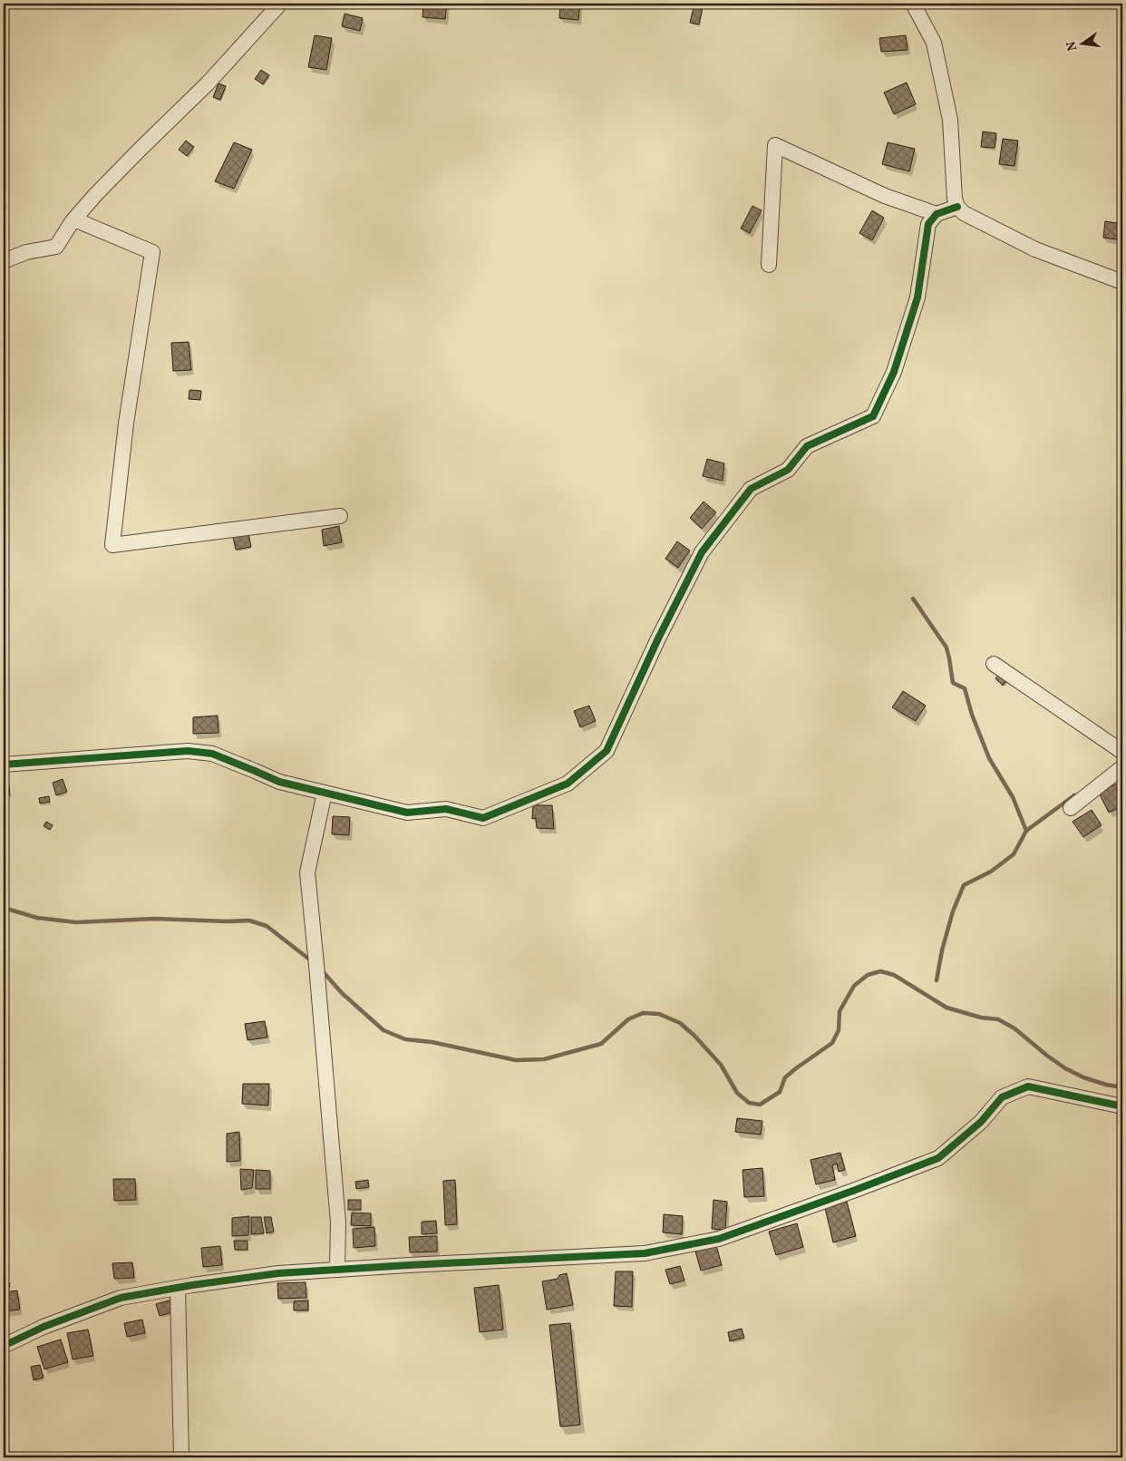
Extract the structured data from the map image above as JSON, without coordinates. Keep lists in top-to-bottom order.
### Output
{
  "north": "left"
}
